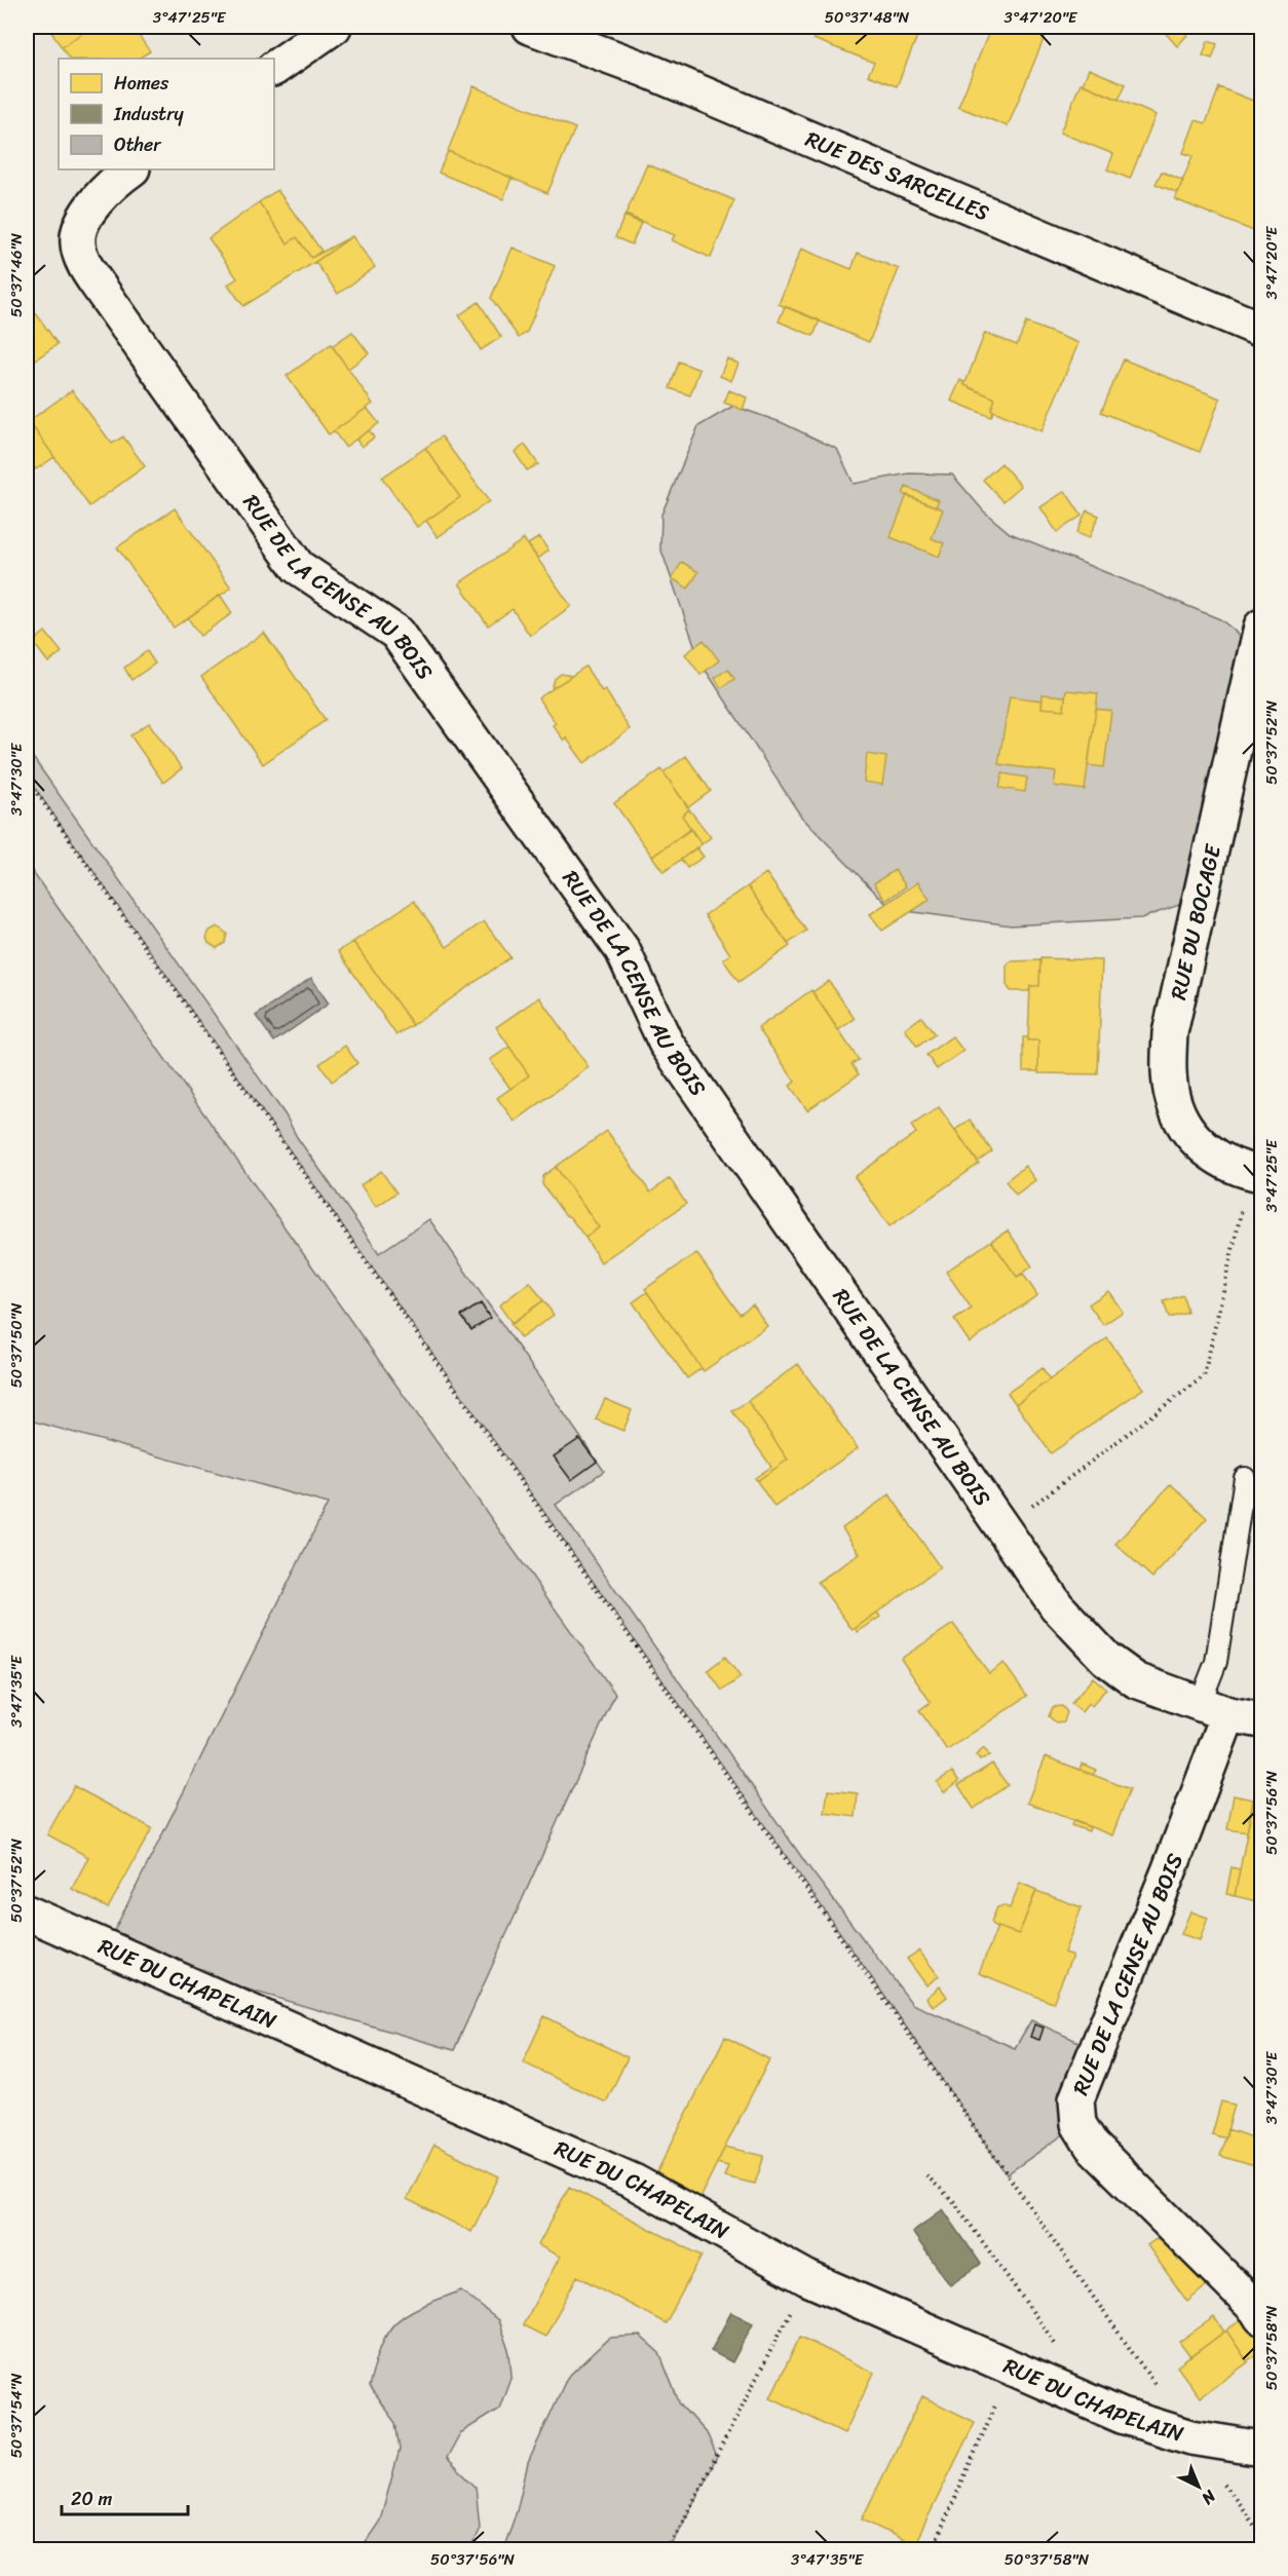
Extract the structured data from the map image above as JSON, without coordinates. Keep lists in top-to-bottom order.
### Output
{
  "streets": {
    "street": [
      "RUE DES SARCELLES",
      "RUE DE LA CENSE AU BOIS",
      "RUE DU BOCAGE",
      "RUE DU CHAPELAIN"
    ]
  },
  "legend": ["Homes", "Industry", "Other"],
  "scale_bar": "20 m",
  "north": "bottom right",
  "coordinates": [
    "3°47'25\"E",
    "50°37'48\"N",
    "3°47'20\"E",
    "50°37'46\"N",
    "50°37'52\"N",
    "3°47'30\"E",
    "50°37'50\"N",
    "3°47'35\"E",
    "50°37'56\"N",
    "50°37'58\"N",
    "50°37'54\"N"
  ]
}
